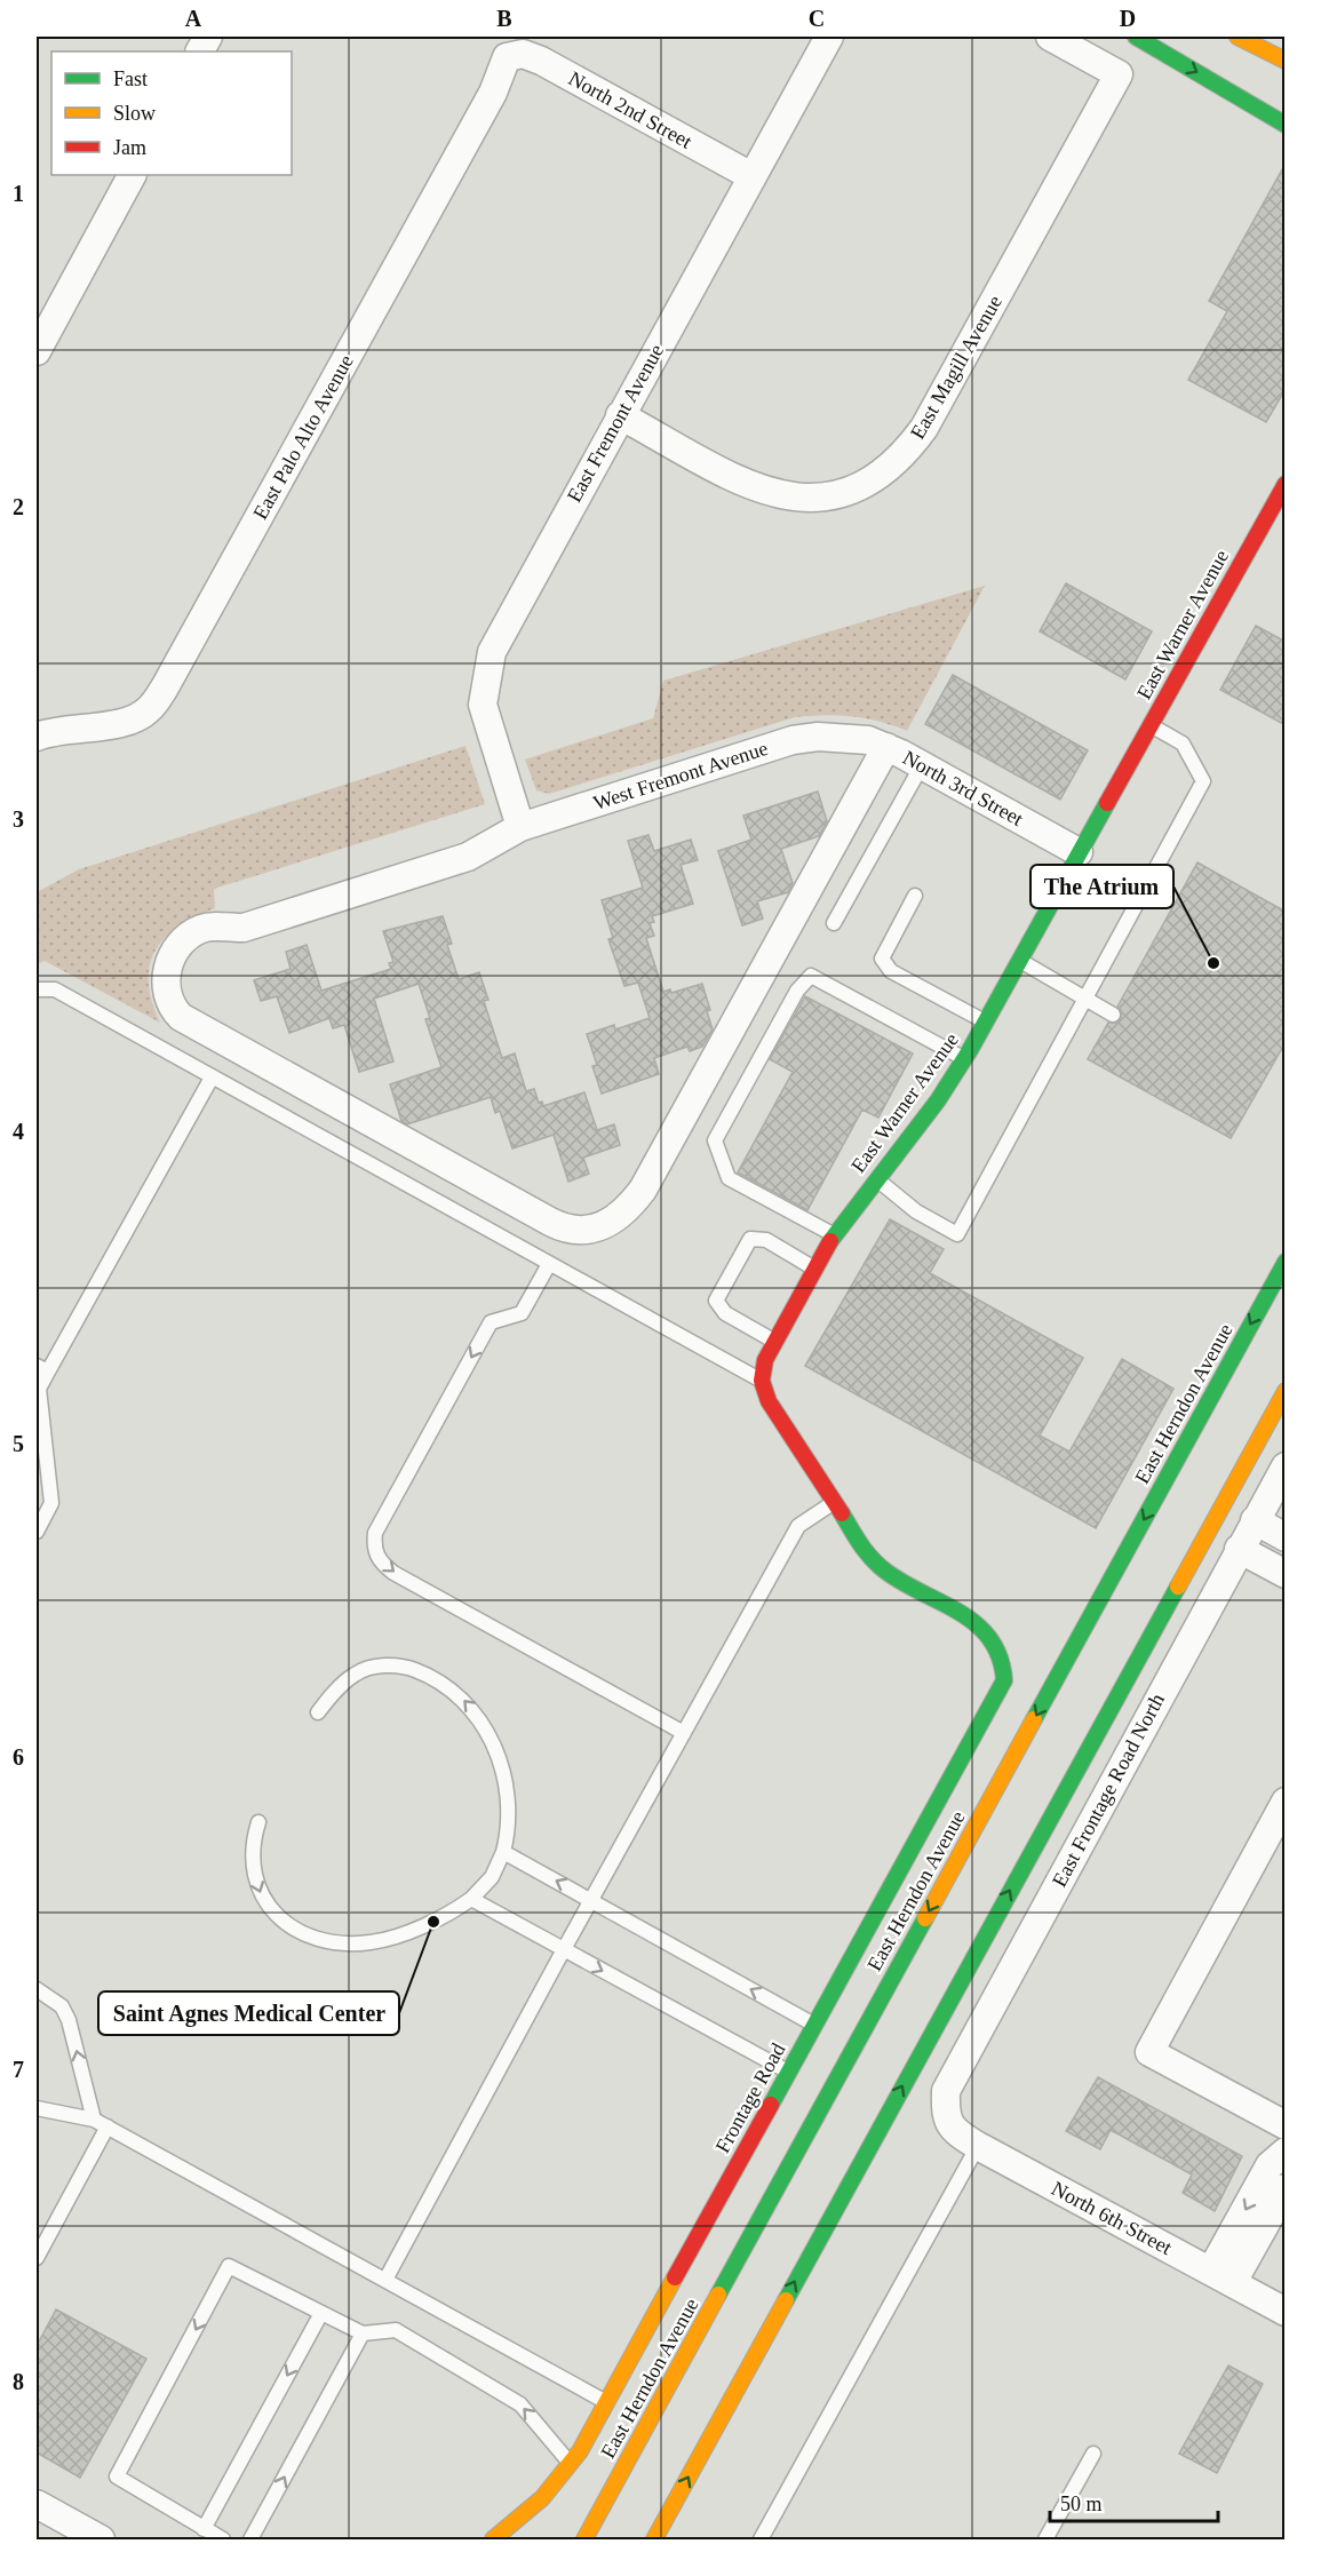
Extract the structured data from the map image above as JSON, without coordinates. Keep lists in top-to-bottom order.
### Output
{
  "streets": {
    "main road": ["East Warner Avenue", "East Herndon Avenue", "Frontage Road"],
    "street": [
      "North 2nd Street",
      "East Magill Avenue",
      "East Fremont Avenue",
      "East Palo Alto Avenue",
      "West Fremont Avenue",
      "North 3rd Street",
      "East Frontage Road North",
      "North 6th Street"
    ]
  },
  "crossings": [
    ["North 2nd Street", "East Fremont Avenue"],
    ["North 2nd Street", "East Palo Alto Avenue"],
    ["East Magill Avenue", "East Fremont Avenue"],
    ["East Fremont Avenue", "West Fremont Avenue"],
    ["East Warner Avenue", "North 3rd Street"],
    ["West Fremont Avenue", "North 3rd Street"],
    ["East Frontage Road North", "North 6th Street"]
  ],
  "places": ["The Atrium", "Saint Agnes Medical Center"],
  "legend": ["Fast", "Slow", "Jam"],
  "scale_bar": "50 m",
  "grid": {
    "columns": [
      "A",
      "B",
      "C",
      "D"
    ],
    "rows": [
      "1",
      "2",
      "3",
      "4",
      "5",
      "6",
      "7",
      "8"
    ]
  }
}
